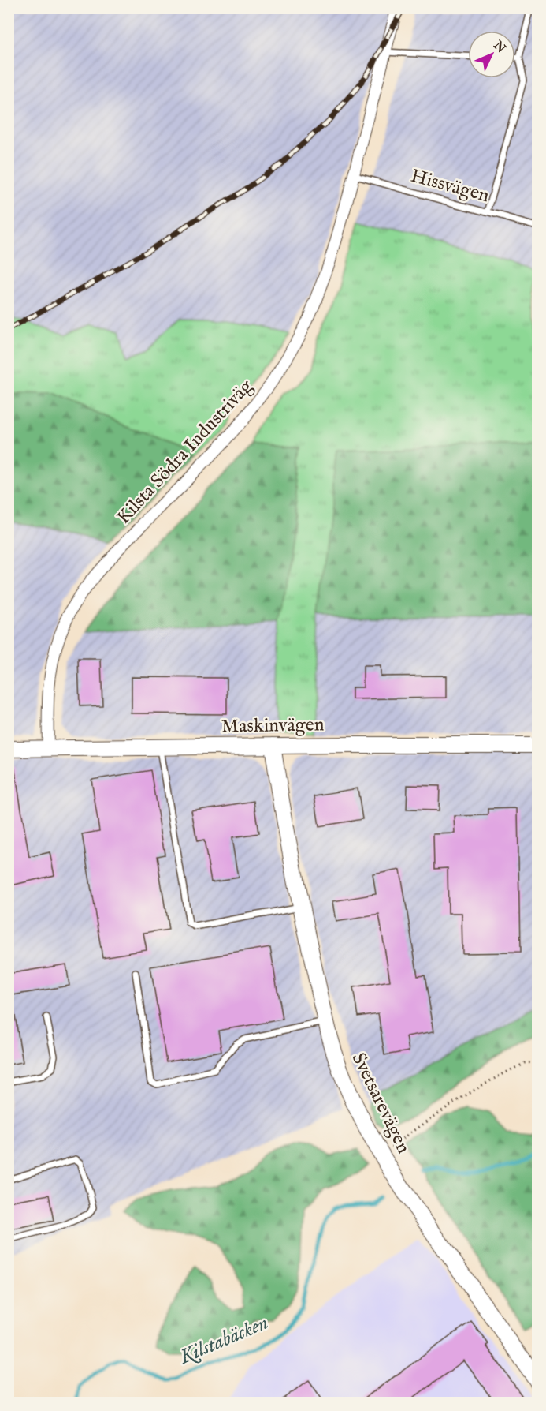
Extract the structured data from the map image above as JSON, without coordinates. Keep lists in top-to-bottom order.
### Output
{
  "streets": {
    "street": ["Kilsta Södra Industriväg", "Maskinvägen", "Svetsarevägen"],
    "lane": ["Hissvägen"]
  },
  "crossings": [
    ["Hissvägen", "Kilsta Södra Industriväg"],
    ["Kilsta Södra Industriväg", "Maskinvägen"],
    ["Maskinvägen", "Svetsarevägen"]
  ],
  "water": ["Kilstabäcken"],
  "north": "top right"
}
